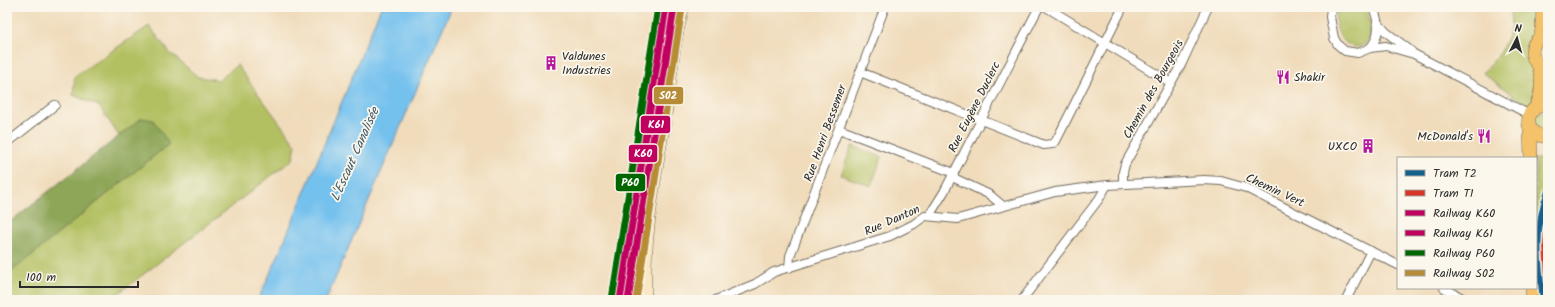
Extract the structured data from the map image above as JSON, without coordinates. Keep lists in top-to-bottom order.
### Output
{
  "streets": {
    "street": [
      "Chemin des Bourgeois",
      "Rue Eugène Duclerc",
      "Rue Henri Bessemer",
      "Chemin Vert",
      "Rue Danton"
    ]
  },
  "crossings": [
    ["Chemin des Bourgeois", "Chemin Vert"],
    ["Rue Eugène Duclerc", "Rue Danton"],
    ["Rue Henri Bessemer", "Rue Danton"],
    ["Chemin Vert", "Rue Danton"]
  ],
  "water": ["L'Escaut Canalisée"],
  "places": {
    "building": ["Valdunes Industries", "UXCO"],
    "restaurant": ["Shakir", "McDonald's"]
  },
  "lines": [
    "rail line K60",
    "rail line P60",
    "rail line K61",
    "rail line S02",
    "tram line T2",
    "tram line T1"
  ],
  "legend": [
    "Tram T2",
    "Tram T1",
    "Railway K60",
    "Railway K61",
    "Railway P60",
    "Railway S02"
  ],
  "scale_bar": "100 m",
  "north": "top"
}
